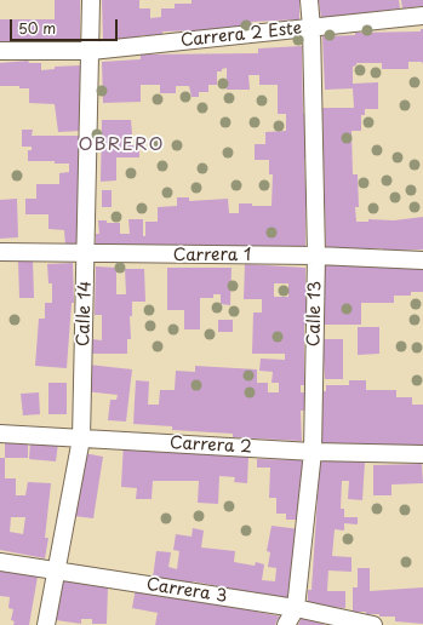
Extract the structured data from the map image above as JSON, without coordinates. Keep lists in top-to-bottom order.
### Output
{
  "streets": {
    "street": [
      "Carrera 2 Este",
      "Carrera 1",
      "Calle 14",
      "Calle 13",
      "Carrera 2",
      "Carrera 3"
    ]
  },
  "crossings": [
    ["Carrera 2 Este", "Calle 14"],
    ["Carrera 2 Este", "Calle 13"],
    ["Carrera 1", "Calle 14"],
    ["Carrera 1", "Calle 13"],
    ["Calle 14", "Carrera 2"],
    ["Calle 14", "Carrera 3"],
    ["Calle 13", "Carrera 2"],
    ["Calle 13", "Carrera 3"]
  ],
  "districts": ["OBRERO"],
  "scale_bar": "50 m"
}
